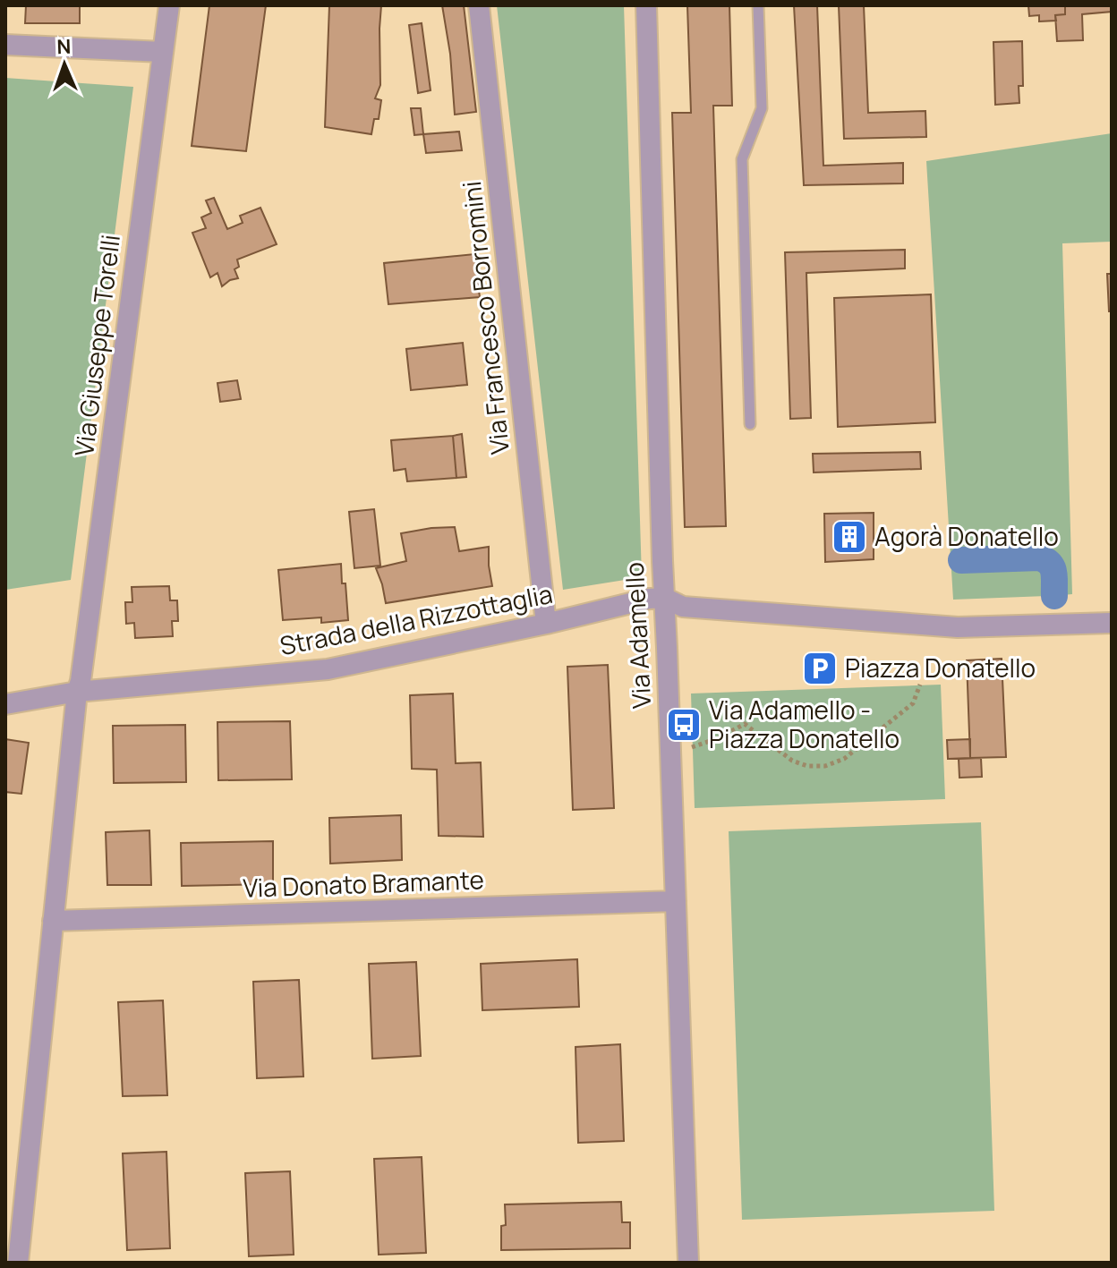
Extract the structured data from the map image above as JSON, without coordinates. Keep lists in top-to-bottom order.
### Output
{
  "streets": {
    "street": [
      "Via Francesco Borromini",
      "Via Giuseppe Torelli",
      "Strada della Rizzottaglia",
      "Via Adamello",
      "Via Donato Bramante"
    ]
  },
  "crossings": [
    ["Via Francesco Borromini", "Strada della Rizzottaglia"],
    ["Via Giuseppe Torelli", "Strada della Rizzottaglia"],
    ["Via Giuseppe Torelli", "Via Donato Bramante"],
    ["Strada della Rizzottaglia", "Via Adamello"],
    ["Via Adamello", "Via Donato Bramante"]
  ],
  "places": {
    "building": ["Agorà Donatello"],
    "parking": ["Piazza Donatello"],
    "bus stop": ["Via Adamello - Piazza Donatello"]
  },
  "north": "top"
}
